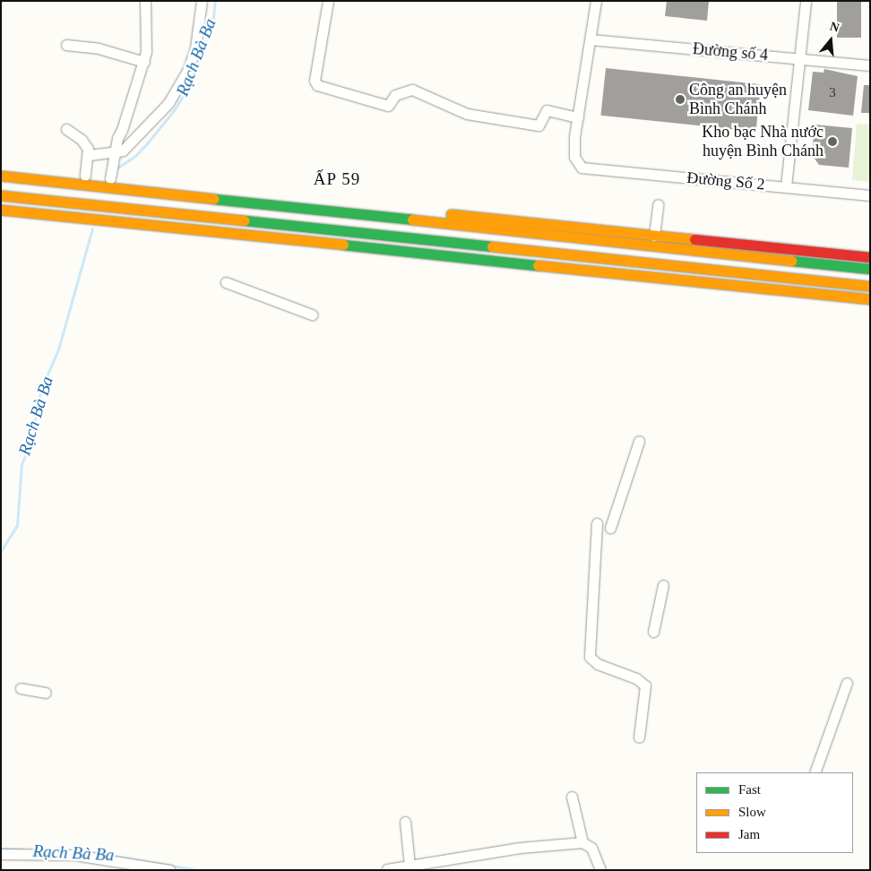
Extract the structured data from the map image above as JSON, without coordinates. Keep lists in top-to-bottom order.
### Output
{
  "streets": {
    "street": ["Đường số 4", "Đường Số 2"]
  },
  "districts": ["ẤP 59"],
  "water": ["Rạch Bà Ba"],
  "places": ["Công an huyện Bình Chánh", "Kho bạc Nhà nước huyện Bình Chánh"],
  "house_numbers": ["3"],
  "legend": ["Fast", "Slow", "Jam"],
  "north": "top"
}
